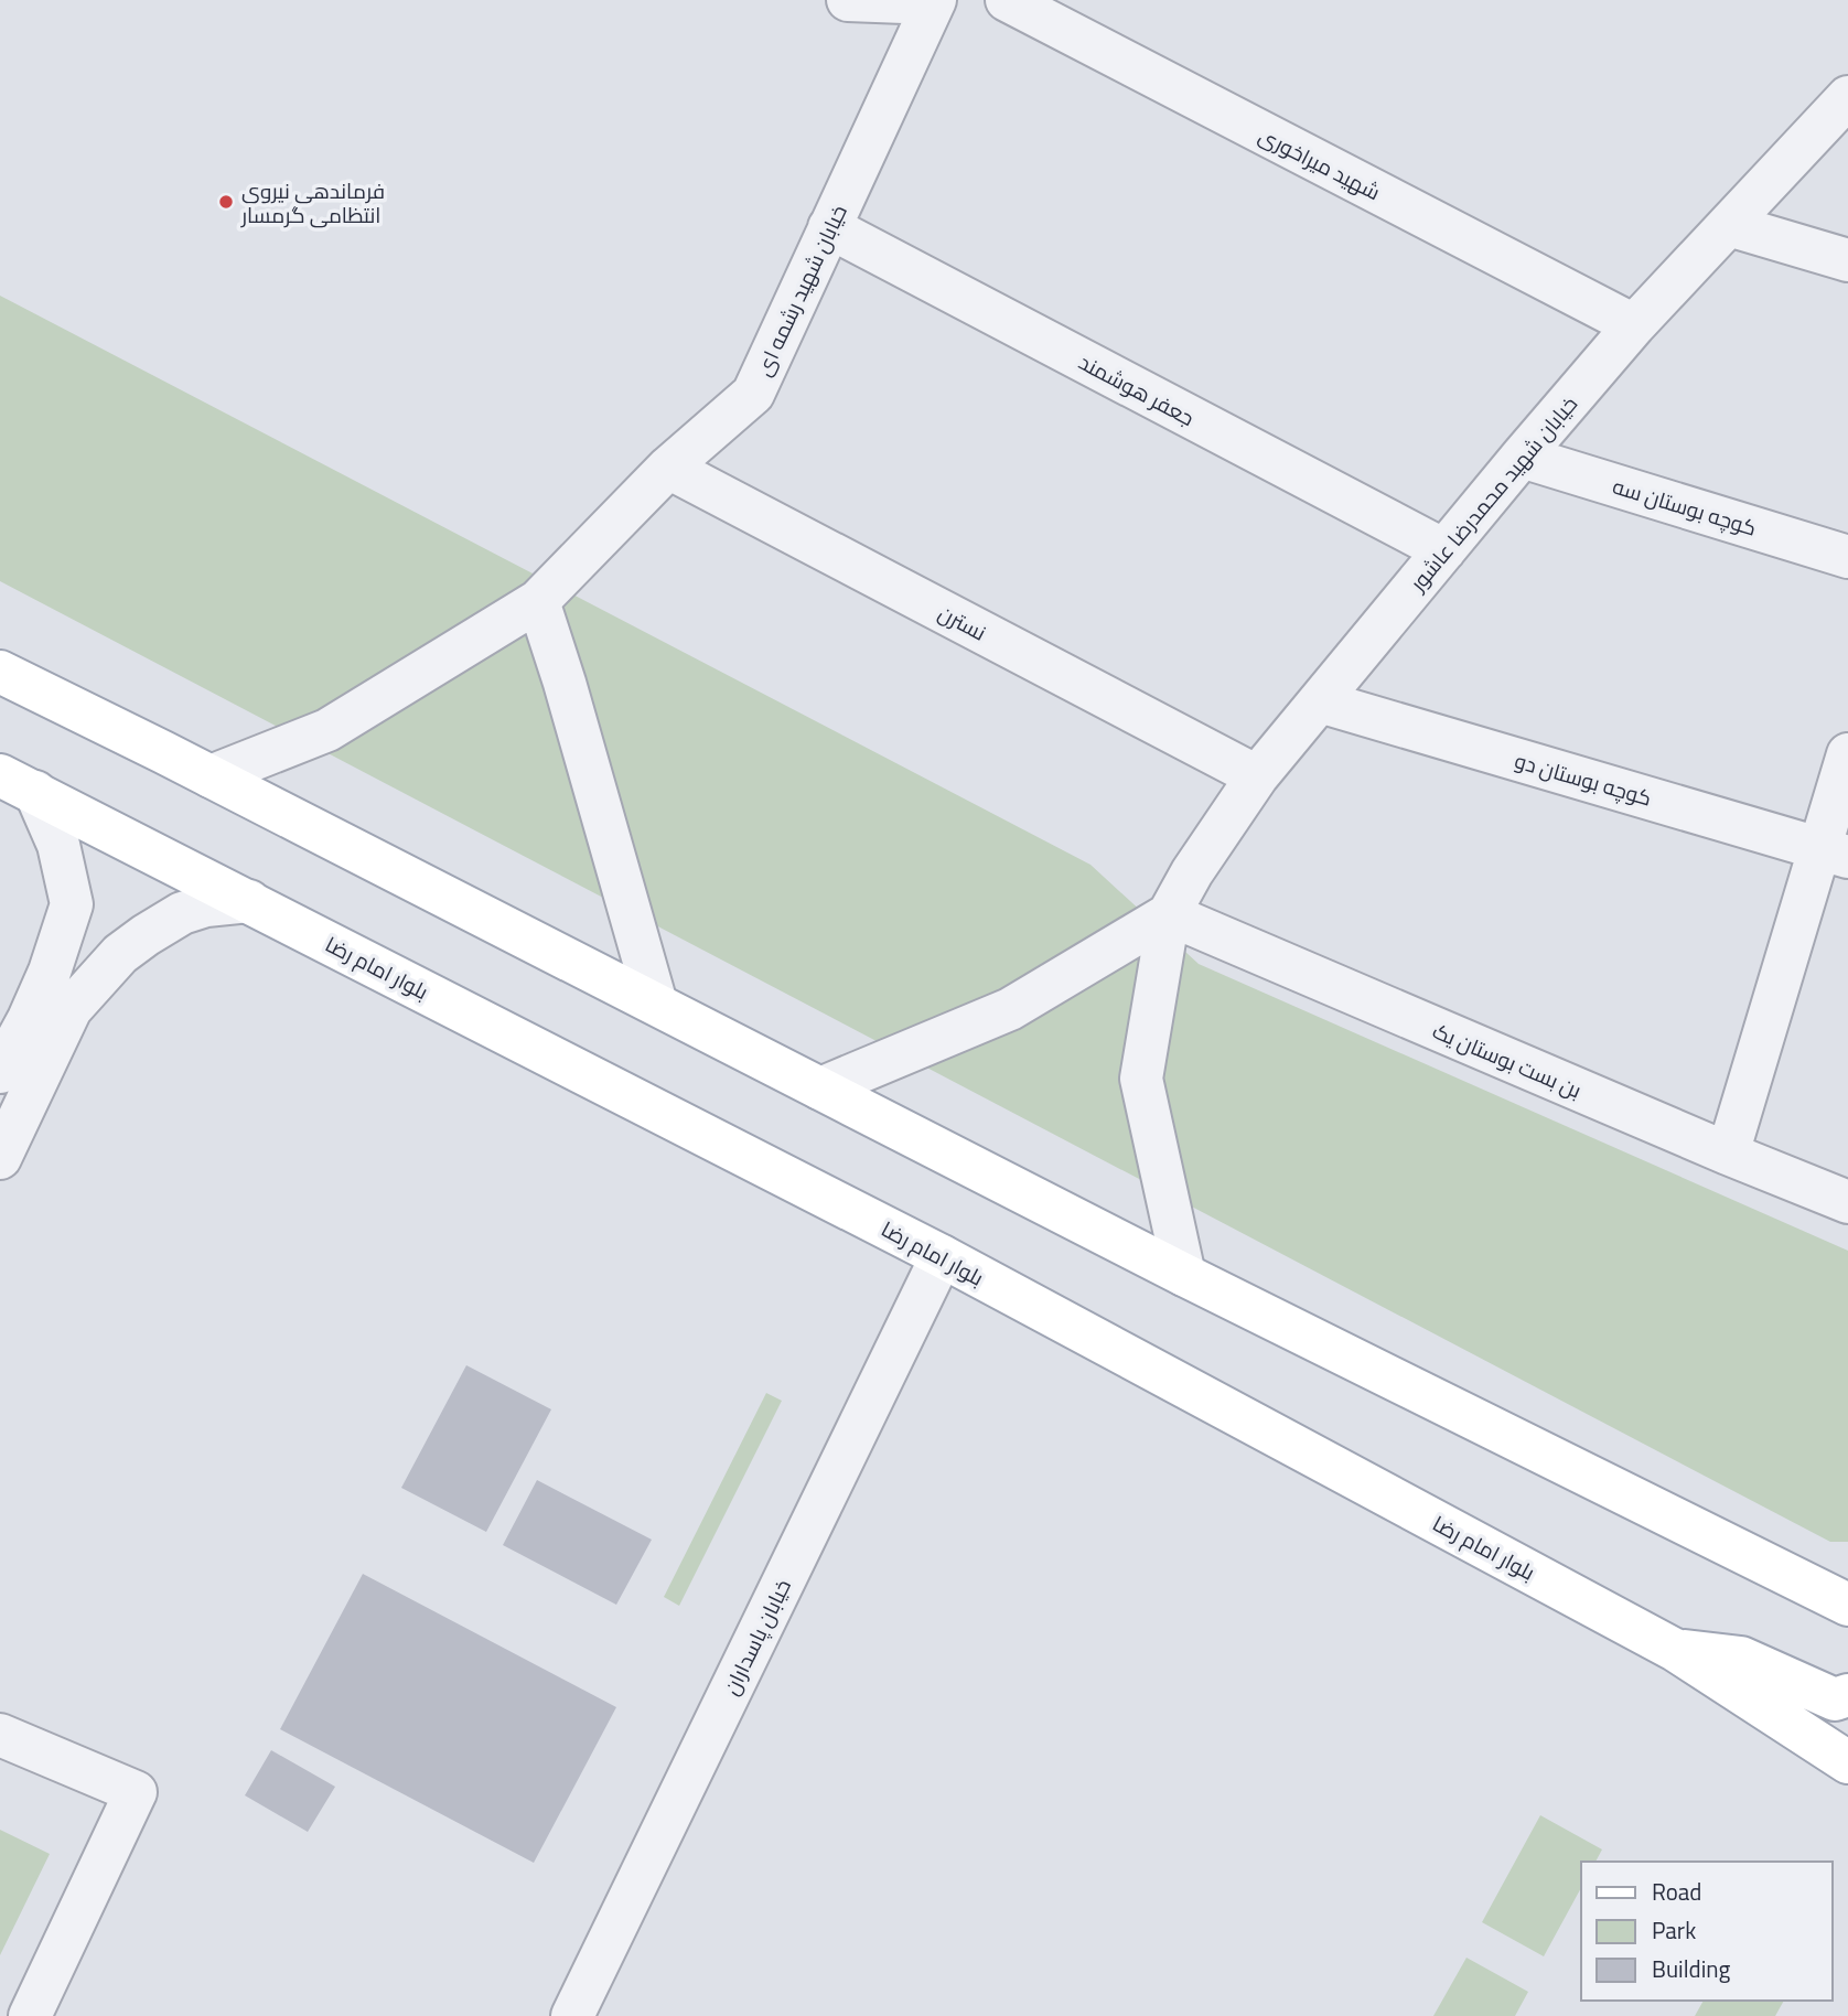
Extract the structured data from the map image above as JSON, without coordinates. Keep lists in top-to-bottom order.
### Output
{
  "streets": {
    "main road": ["بلوار امام رضا"],
    "street": [
      "شهید میراخوری",
      "خیابان شهید رشمه ای",
      "جعفر هوشمند",
      "خیابان شهید محمدرضا عاشور",
      "کوچه بوستان سه",
      "نسترن",
      "کوچه بوستان دو",
      "بن بست بوستان یک",
      "خیابان پاسداران"
    ]
  },
  "crossings": [
    ["شهید میراخوری", "خیابان شهید محمدرضا عاشور"],
    ["خیابان شهید رشمه ای", "جعفر هوشمند"],
    ["خیابان شهید رشمه ای", "نسترن"],
    ["جعفر هوشمند", "خیابان شهید محمدرضا عاشور"],
    ["خیابان شهید محمدرضا عاشور", "کوچه بوستان سه"],
    ["خیابان شهید محمدرضا عاشور", "نسترن"],
    ["خیابان شهید محمدرضا عاشور", "کوچه بوستان دو"],
    ["خیابان شهید محمدرضا عاشور", "بن بست بوستان یک"],
    ["بلوار امام رضا", "خیابان پاسداران"]
  ],
  "places": ["فرماندهی نیروی انتظامی گرمسار"],
  "legend": ["Road", "Park", "Building"]
}
